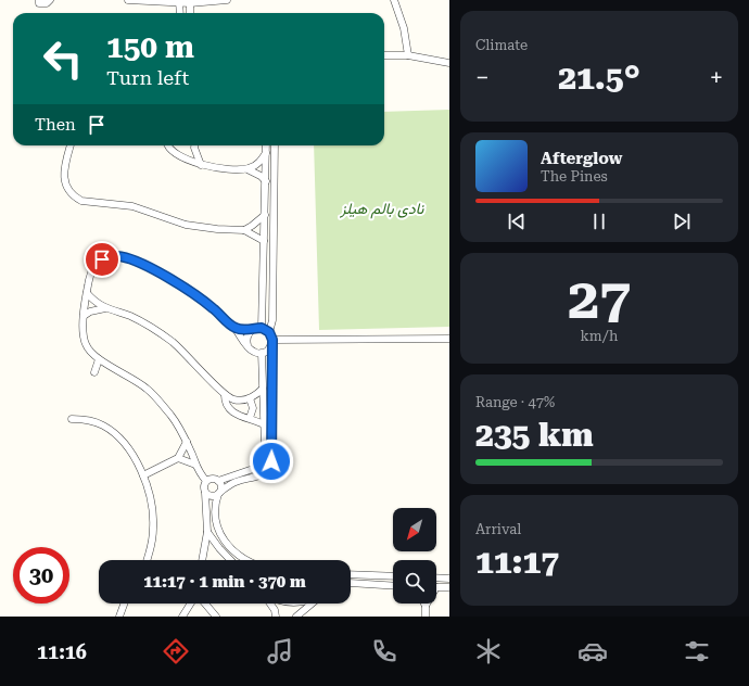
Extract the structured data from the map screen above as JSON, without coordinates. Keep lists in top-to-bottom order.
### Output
{
  "parks": ["نادى بالم هيلز"],
  "north": "bottom left",
  "page": {
    "tile": [
      "Climate",
      ["27", "km/h"],
      ["Range · 47%", "235 km"],
      ["Arrival", "11:17"]
    ],
    "turn": ["150 m", "Turn left"],
    "heat": ["−", "21.5°", "+"],
    "then": "Then",
    "song": ["Afterglow", "The Pines"],
    "limit": "30",
    "trip": "11:17 · 1 min · 370 m",
    "tabs": "11:16"
  }
}
